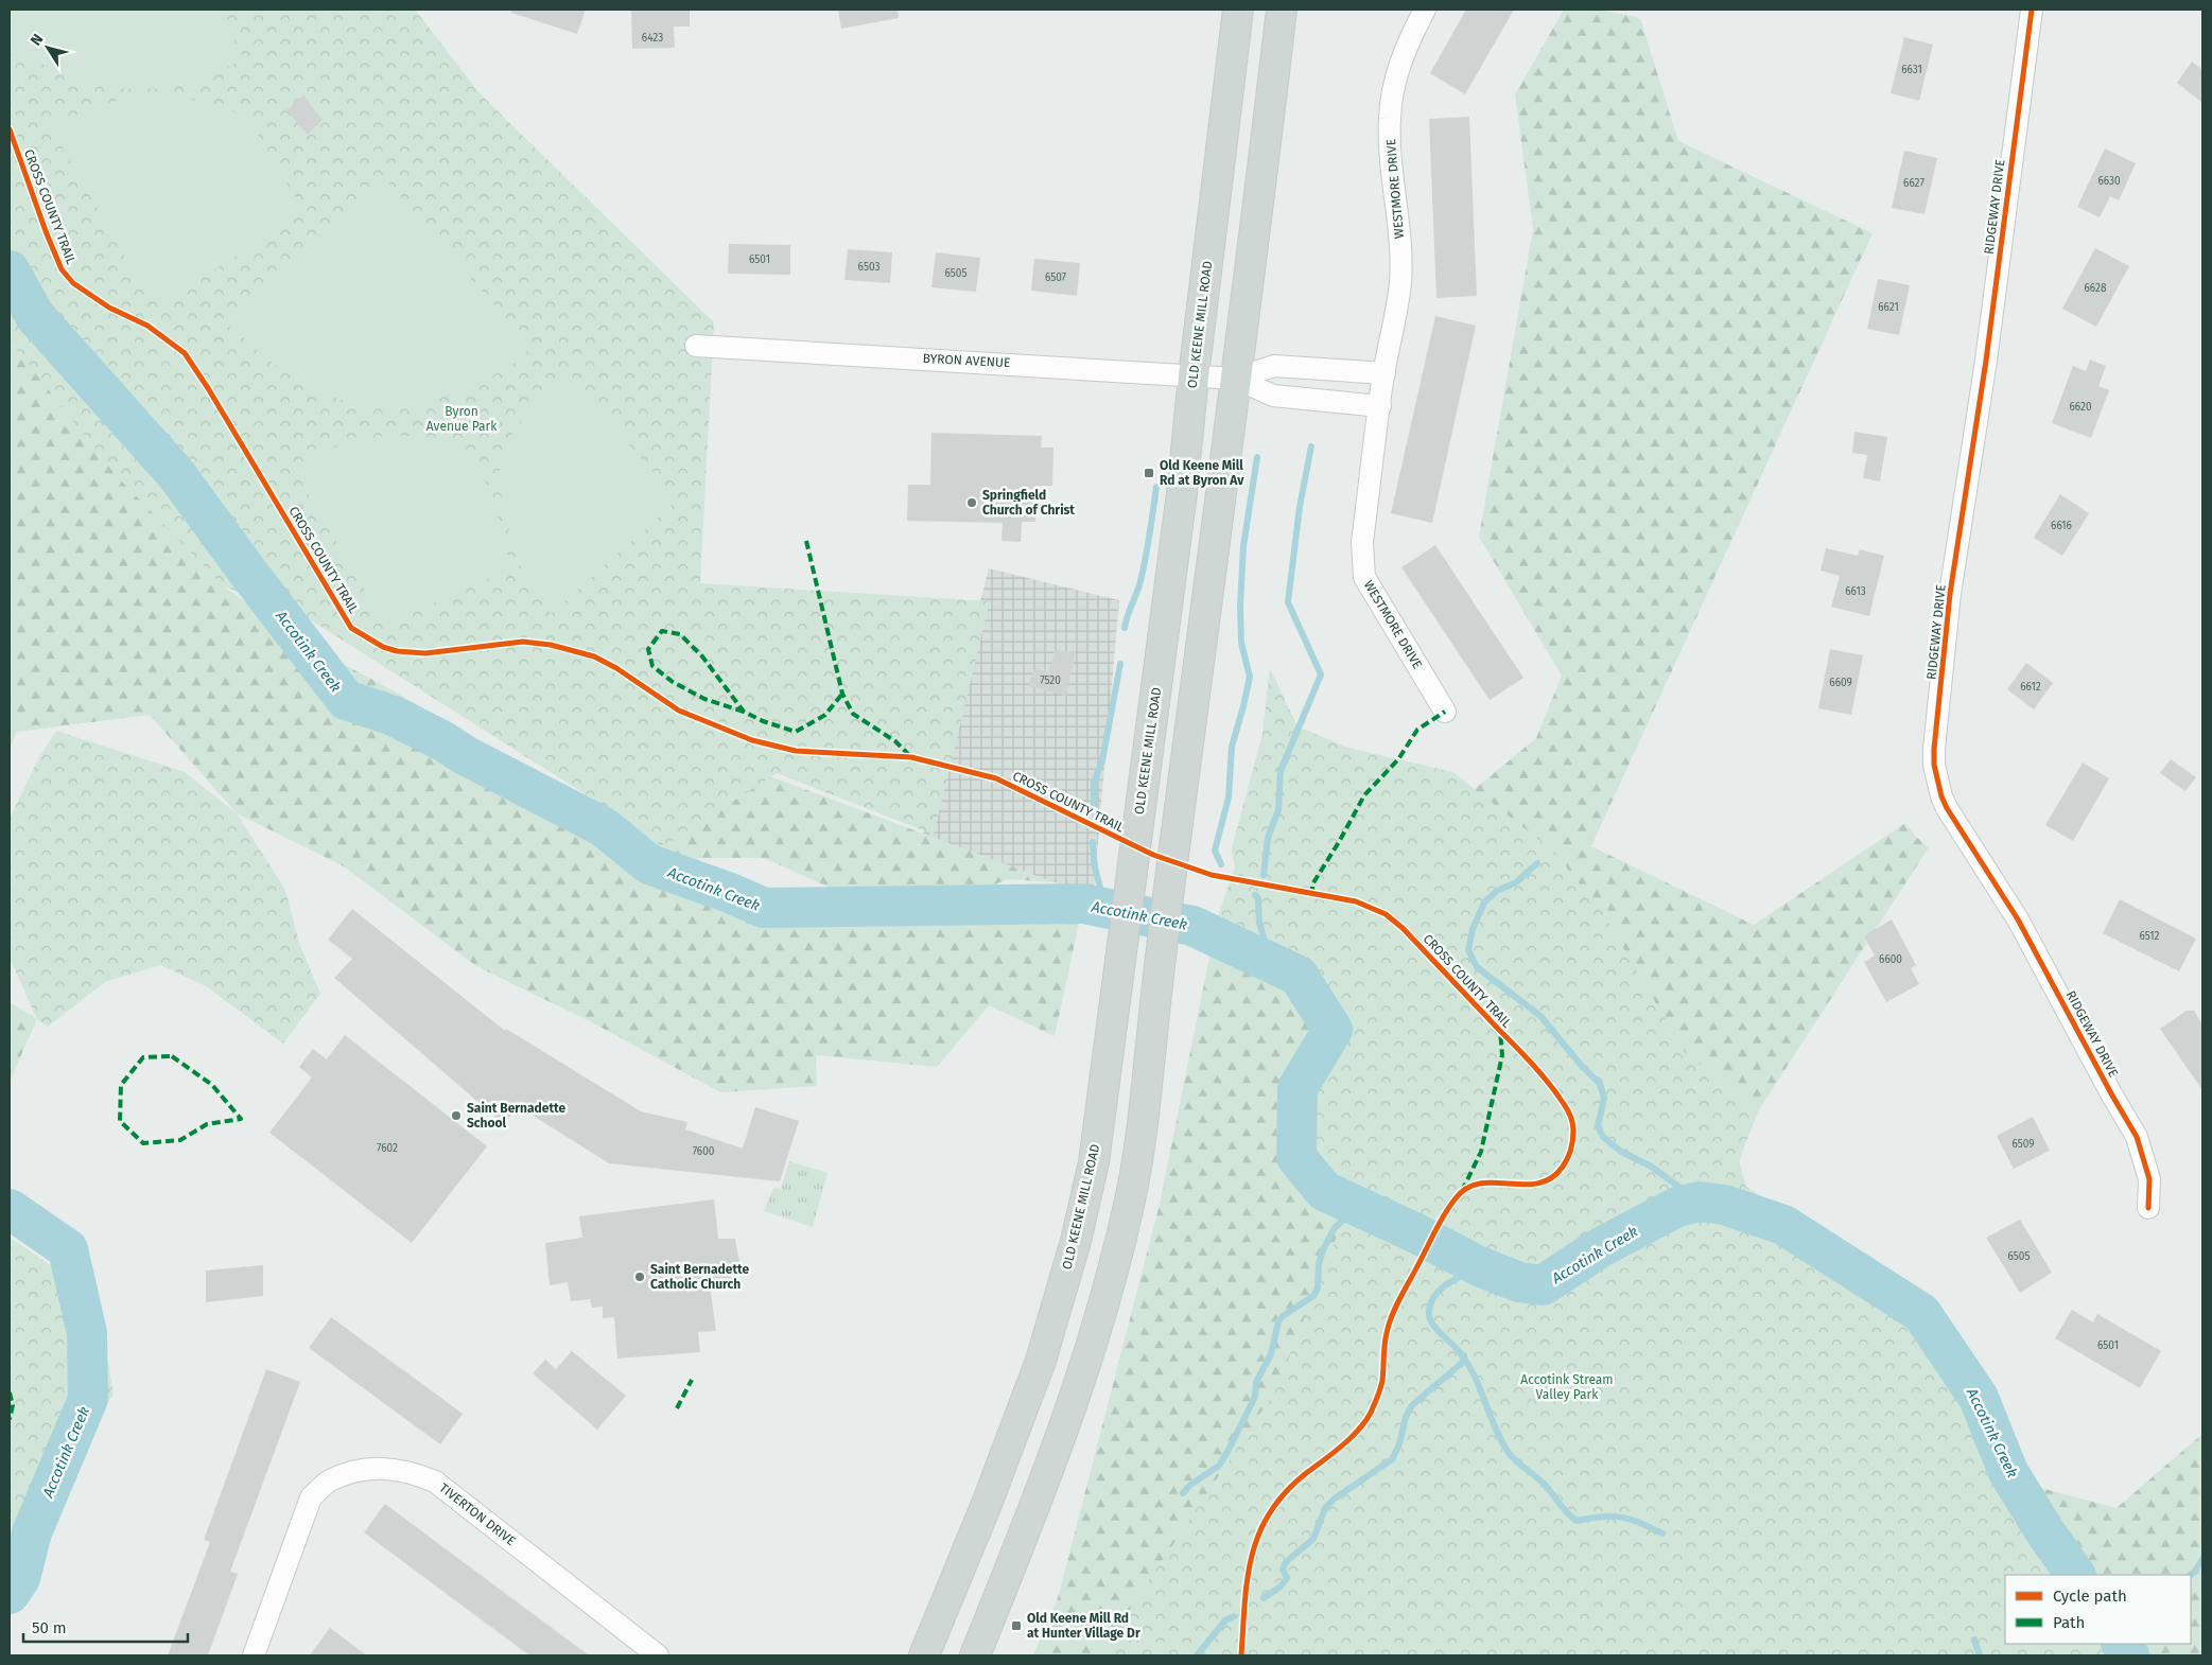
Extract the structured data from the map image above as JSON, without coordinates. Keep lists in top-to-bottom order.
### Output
{
  "streets": {
    "main road": ["OLD KEENE MILL ROAD"],
    "street": [
      "WESTMORE DRIVE",
      "RIDGEWAY DRIVE",
      "BYRON AVENUE",
      "TIVERTON DRIVE"
    ],
    "cycle path": ["CROSS COUNTY TRAIL"]
  },
  "crossings": [
    ["OLD KEENE MILL ROAD", "BYRON AVENUE"]
  ],
  "water": ["Accotink Creek"],
  "parks": ["Byron Avenue Park", "Accotink Stream Valley Park"],
  "places": {
    "transit": ["Old Keene Mill Rd at Byron Av", "Old Keene Mill Rd at Hunter Village Dr"],
    "other": ["Springfield Church of Christ", "Saint Bernadette School", "Saint Bernadette Catholic Church"]
  },
  "house_numbers": [
    "6423",
    "6631",
    "6630",
    "6627",
    "6501",
    "6503",
    "6505",
    "6507",
    "6628",
    "6621",
    "6620",
    "6616",
    "6613",
    "7520",
    "6609",
    "6612",
    "6512",
    "6600",
    "6509",
    "7602",
    "7600",
    "6505",
    "6501"
  ],
  "legend": ["Cycle path", "Path"],
  "scale_bar": "50 m",
  "north": "top left"
}
